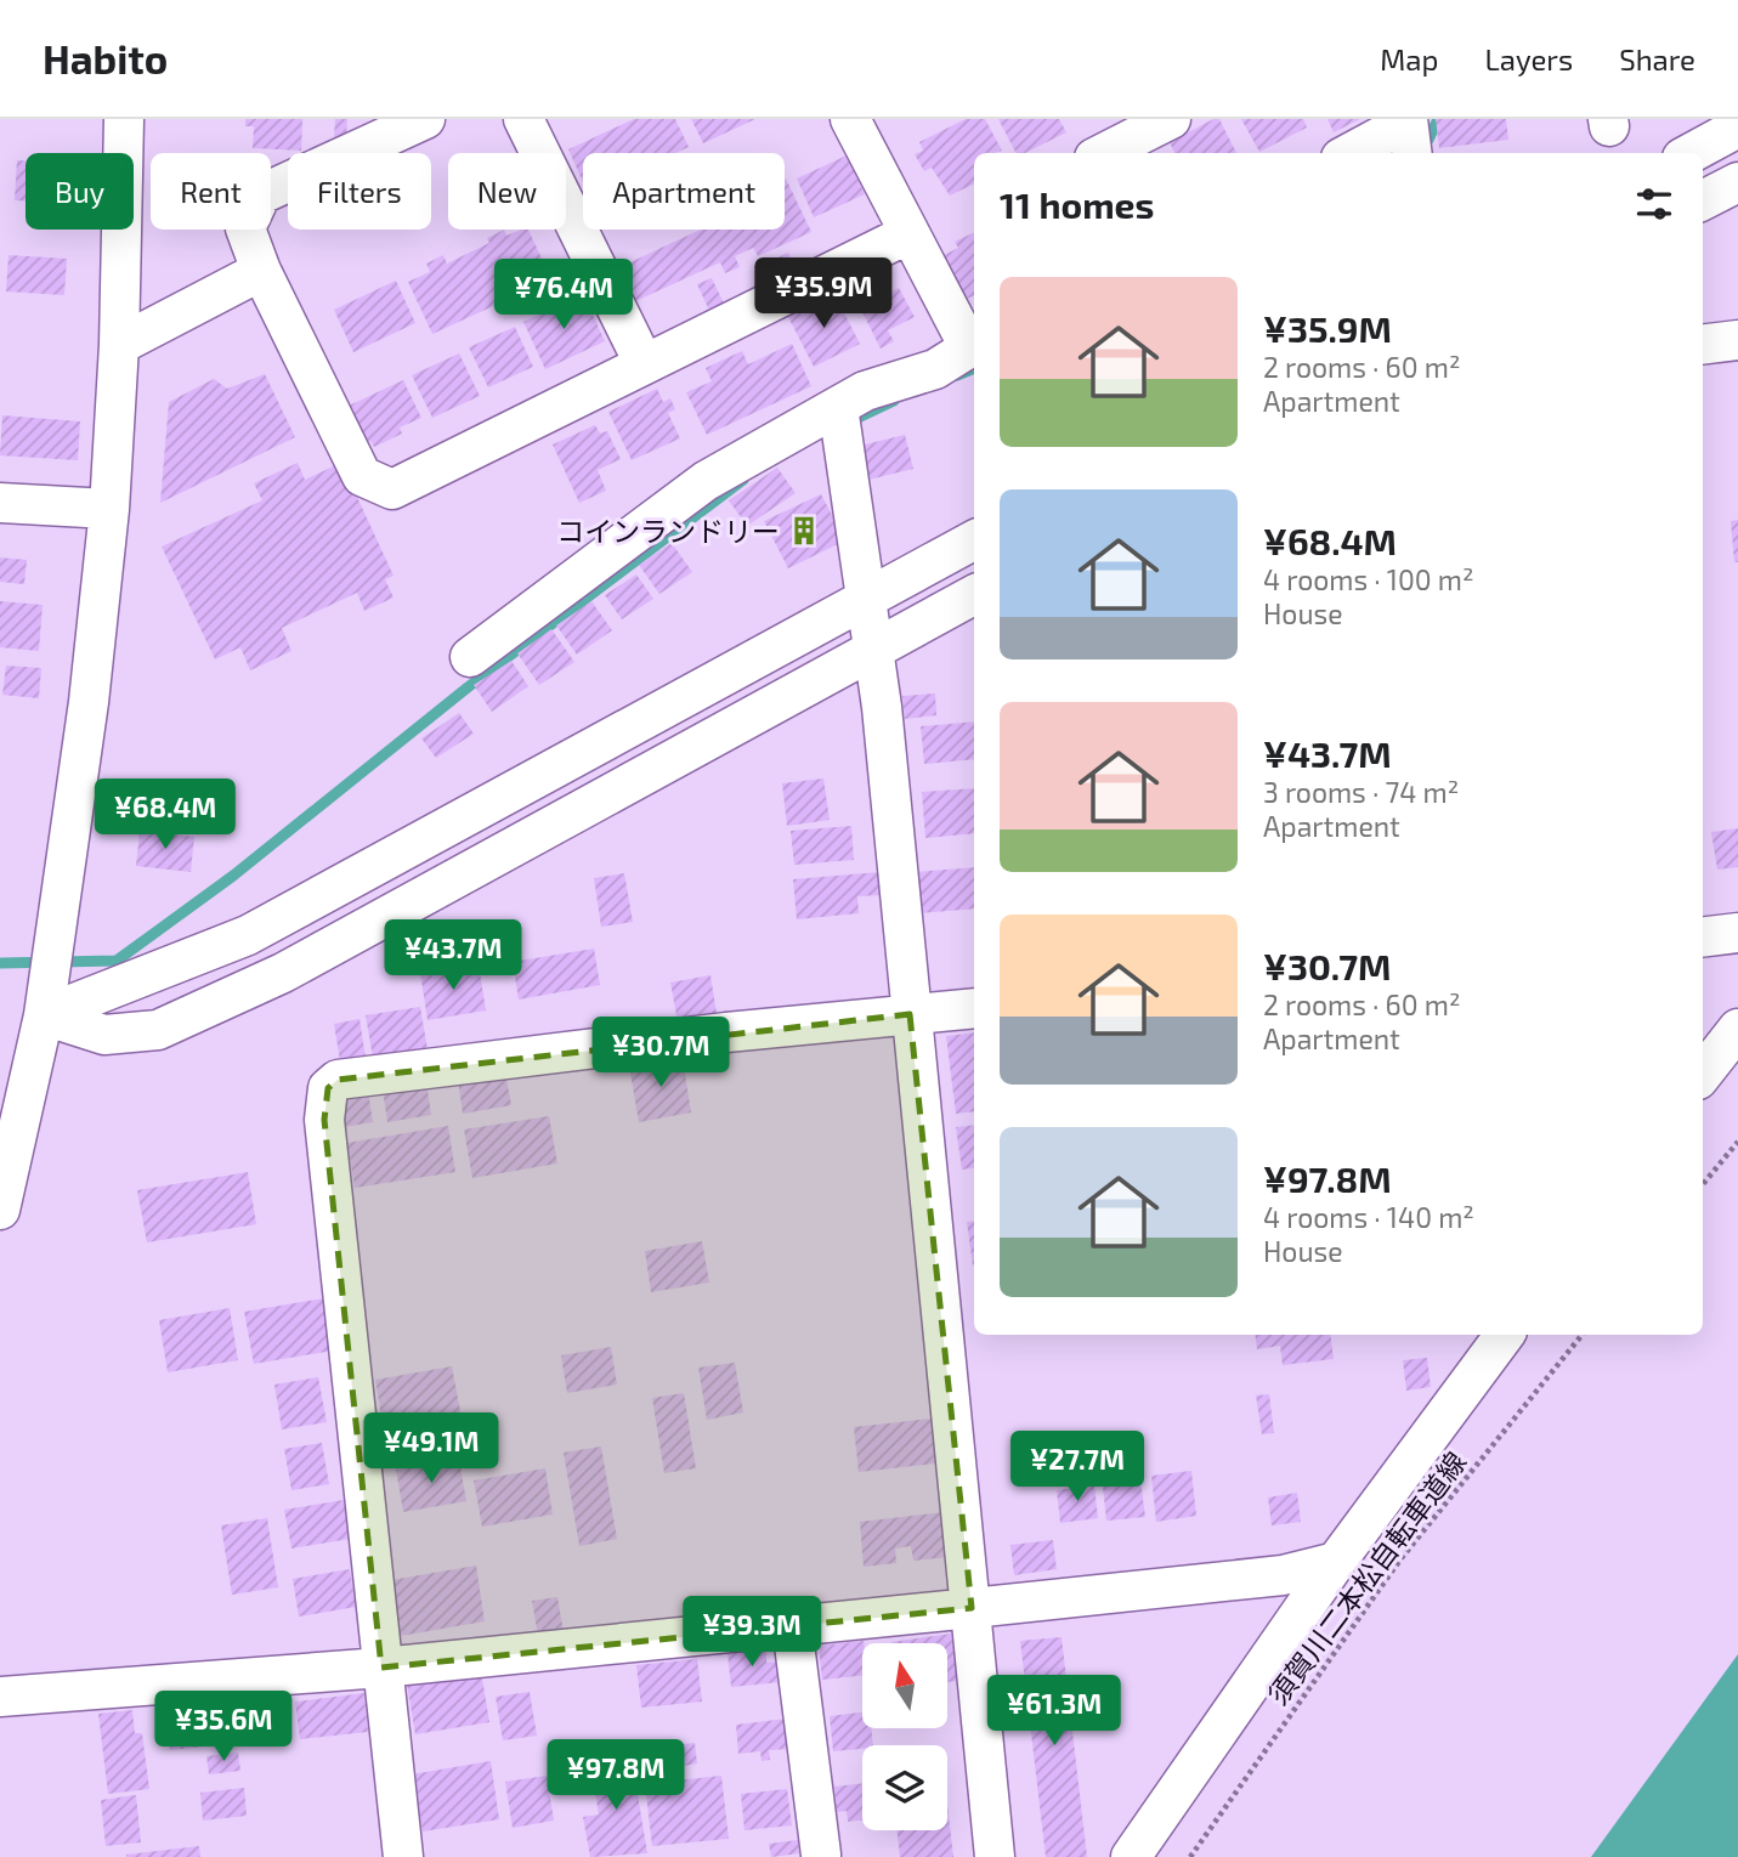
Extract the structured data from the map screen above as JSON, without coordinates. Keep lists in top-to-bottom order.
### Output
{
  "streets": {
    "path": ["須賀川二本松自転車道線"]
  },
  "places": {
    "building": ["コインランドリー"]
  },
  "north": "top",
  "page": {
    "header": "Habito",
    "nav": ["Map", "Layers", "Share"],
    "chip": [
      "Buy",
      "Rent",
      "Filters",
      "New",
      "Apartment"
    ],
    "heading": "11 homes",
    "list": [
      {
        "name": "¥35.9M",
        "note": "2 rooms · 60 m² · Apartment"
      },
      {
        "name": "¥68.4M",
        "note": "4 rooms · 100 m² · House"
      },
      {
        "name": "¥43.7M",
        "note": "3 rooms · 74 m² · Apartment"
      },
      {
        "name": "¥30.7M",
        "note": "2 rooms · 60 m² · Apartment"
      },
      {
        "name": "¥97.8M",
        "note": "4 rooms · 140 m² · House"
      }
    ],
    "price": [
      "¥35.9M",
      "¥76.4M",
      "¥68.4M",
      "¥43.7M",
      "¥30.7M",
      "¥49.1M",
      "¥27.7M",
      "¥39.3M",
      "¥61.3M",
      "¥35.6M",
      "¥97.8M"
    ]
  }
}
